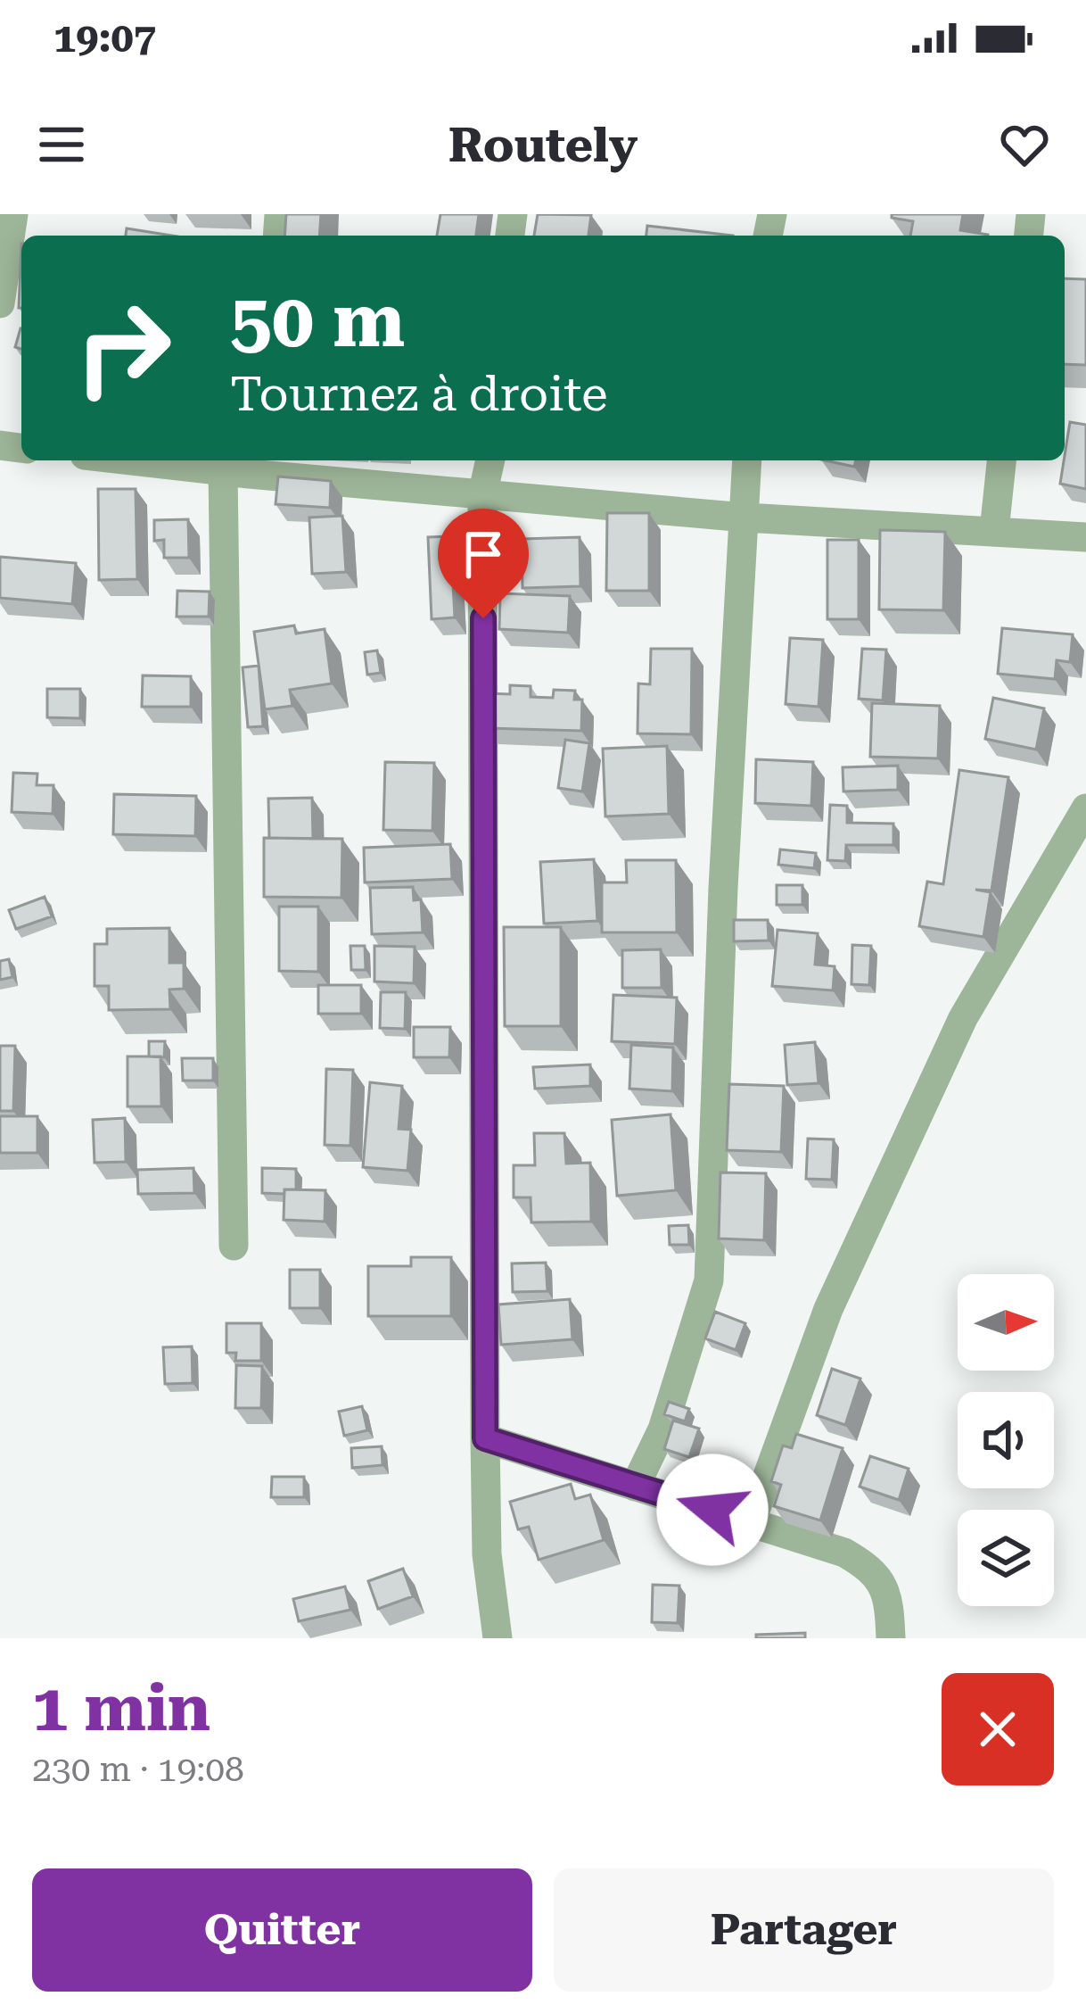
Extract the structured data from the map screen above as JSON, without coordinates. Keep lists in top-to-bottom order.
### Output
{
  "north": "right",
  "page": {
    "status": "19:07",
    "header": "Routely",
    "turn": ["50 m", "Tournez à droite"],
    "heading": ["1 min", "230 m · 19:08"],
    "buttons": ["Quitter", "Partager"]
  }
}
